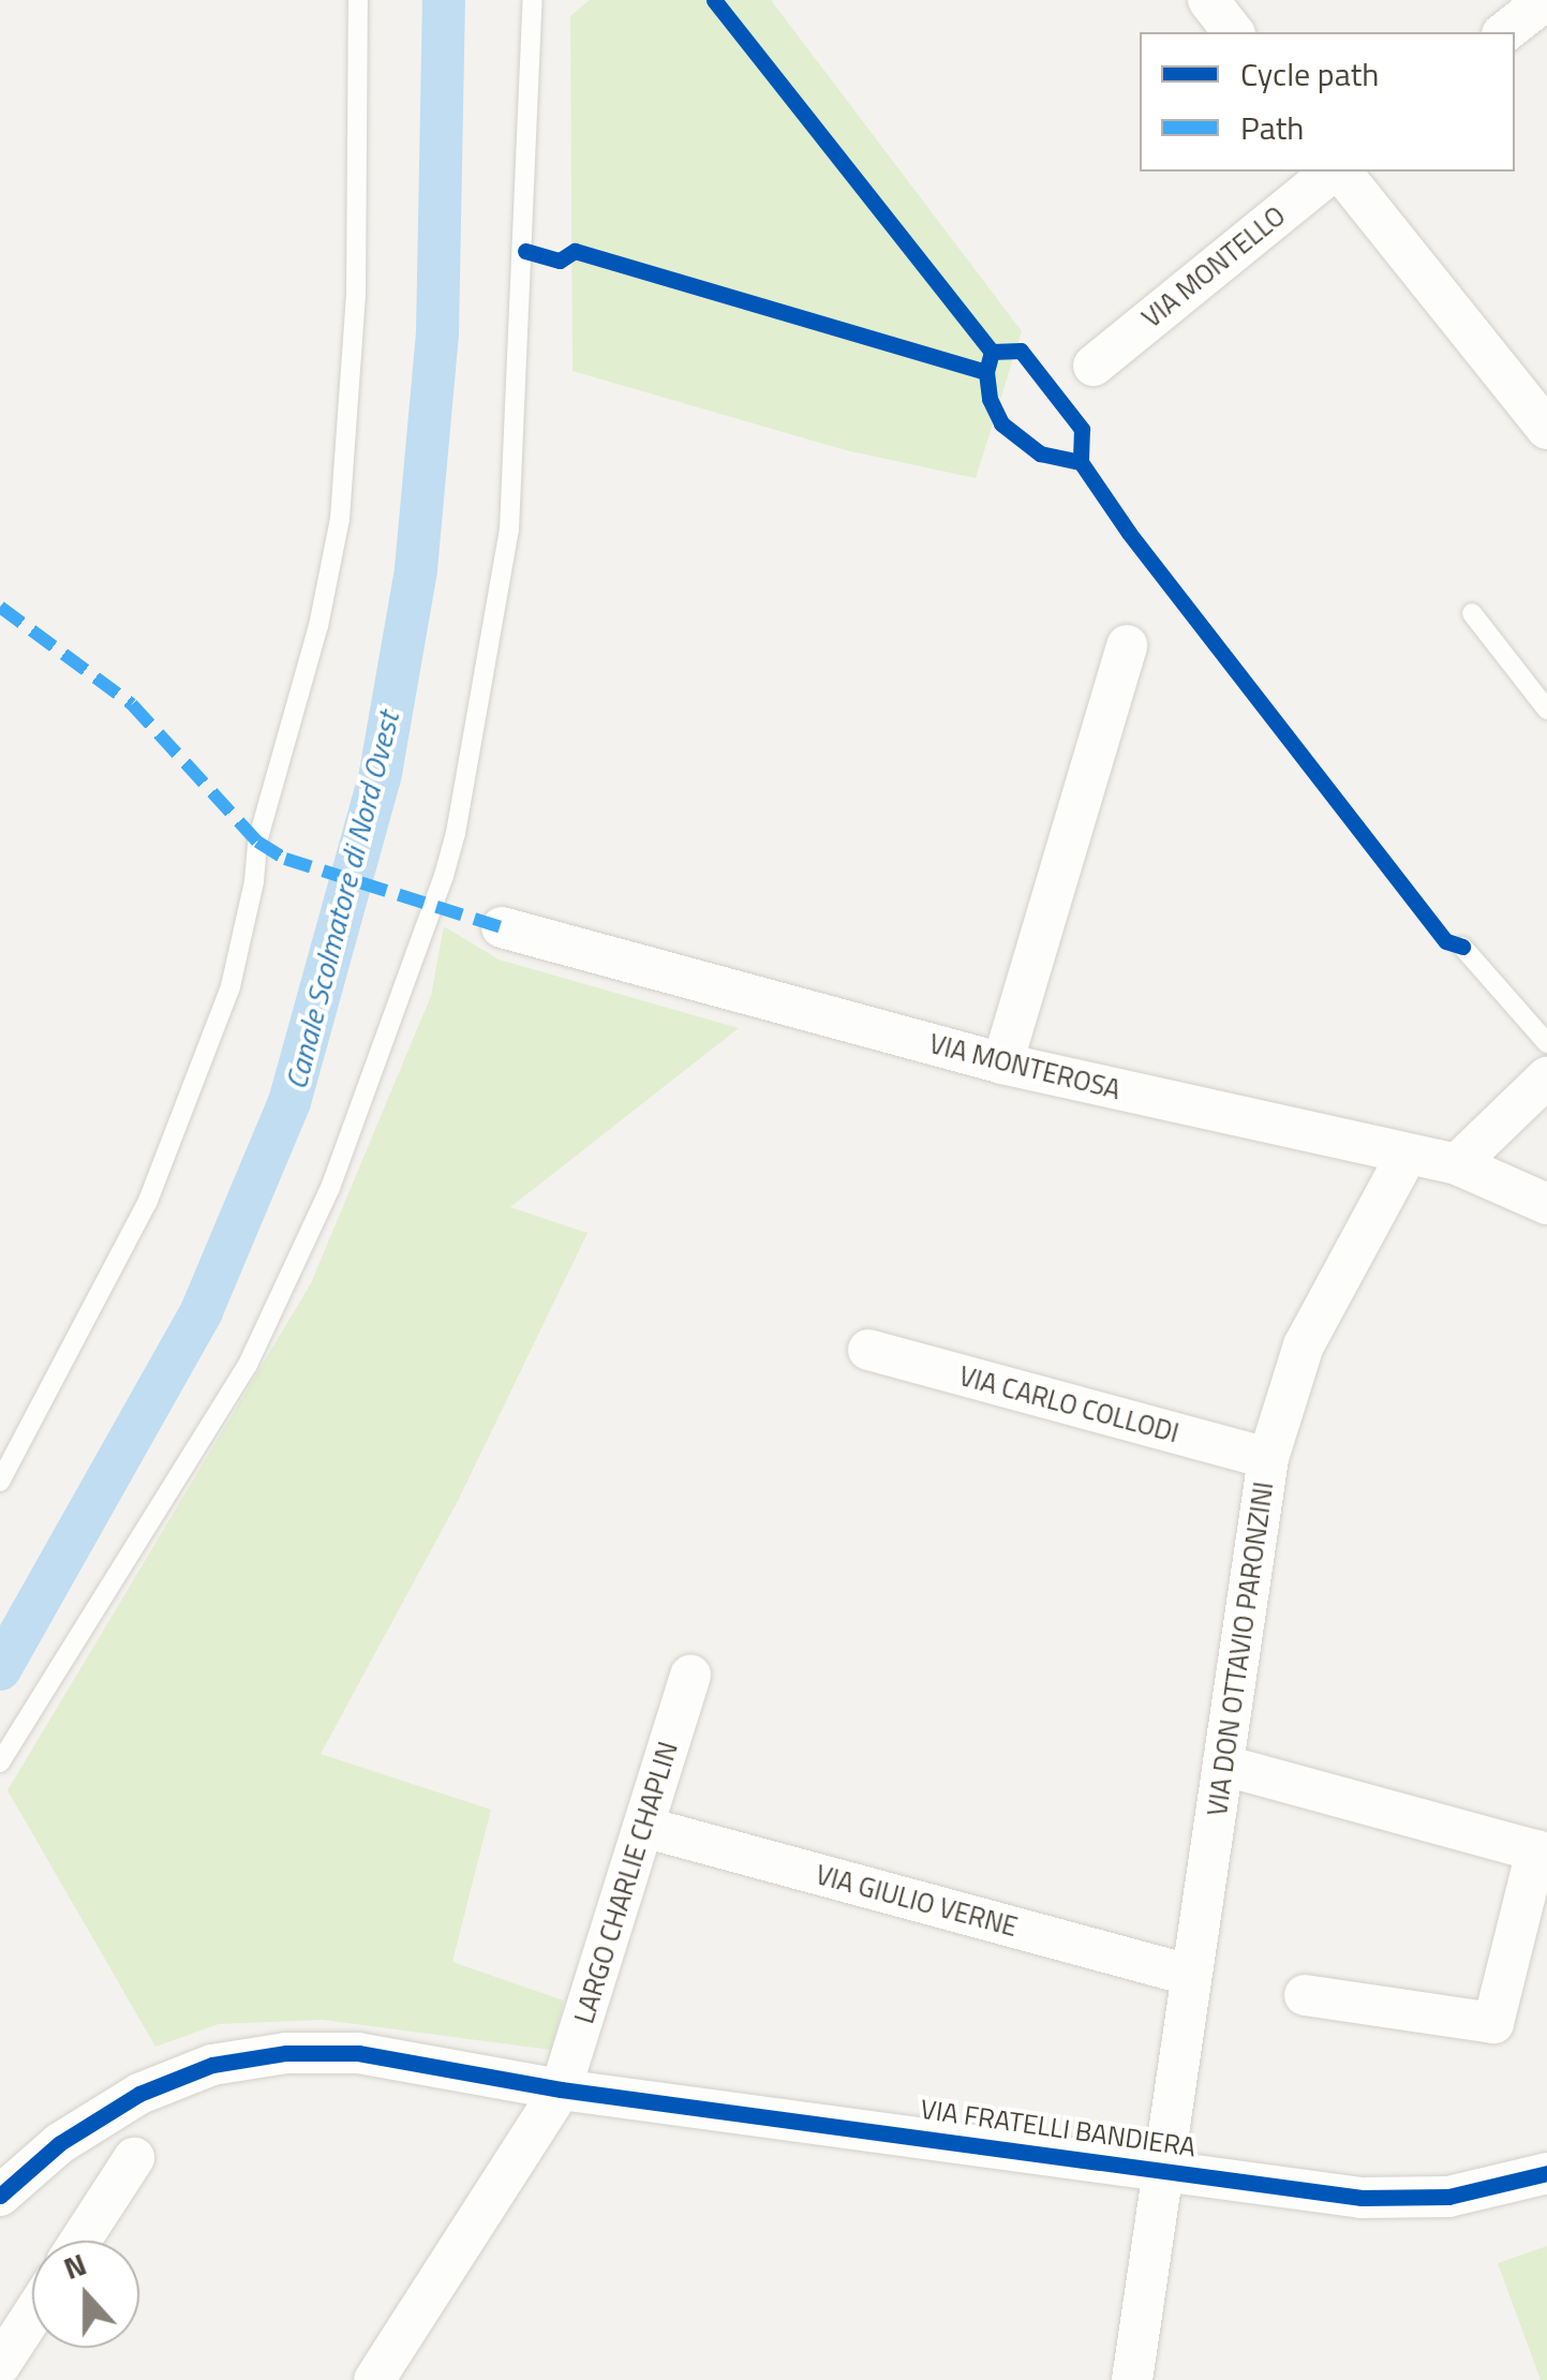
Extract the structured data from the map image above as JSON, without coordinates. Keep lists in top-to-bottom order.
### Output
{
  "streets": {
    "street": [
      "VIA MONTELLO",
      "VIA MONTEROSA",
      "VIA CARLO COLLODI",
      "VIA DON OTTAVIO PARONZINI",
      "LARGO CHARLIE CHAPLIN",
      "VIA GIULIO VERNE",
      "VIA FRATELLI BANDIERA"
    ]
  },
  "crossings": [
    ["VIA MONTEROSA", "VIA DON OTTAVIO PARONZINI"],
    ["VIA CARLO COLLODI", "VIA DON OTTAVIO PARONZINI"],
    ["VIA DON OTTAVIO PARONZINI", "VIA GIULIO VERNE"],
    ["VIA DON OTTAVIO PARONZINI", "VIA FRATELLI BANDIERA"],
    ["LARGO CHARLIE CHAPLIN", "VIA GIULIO VERNE"],
    ["LARGO CHARLIE CHAPLIN", "VIA FRATELLI BANDIERA"]
  ],
  "water": ["Canale Scolmatore di Nord Ovest"],
  "legend": ["Cycle path", "Path"],
  "north": "top"
}
